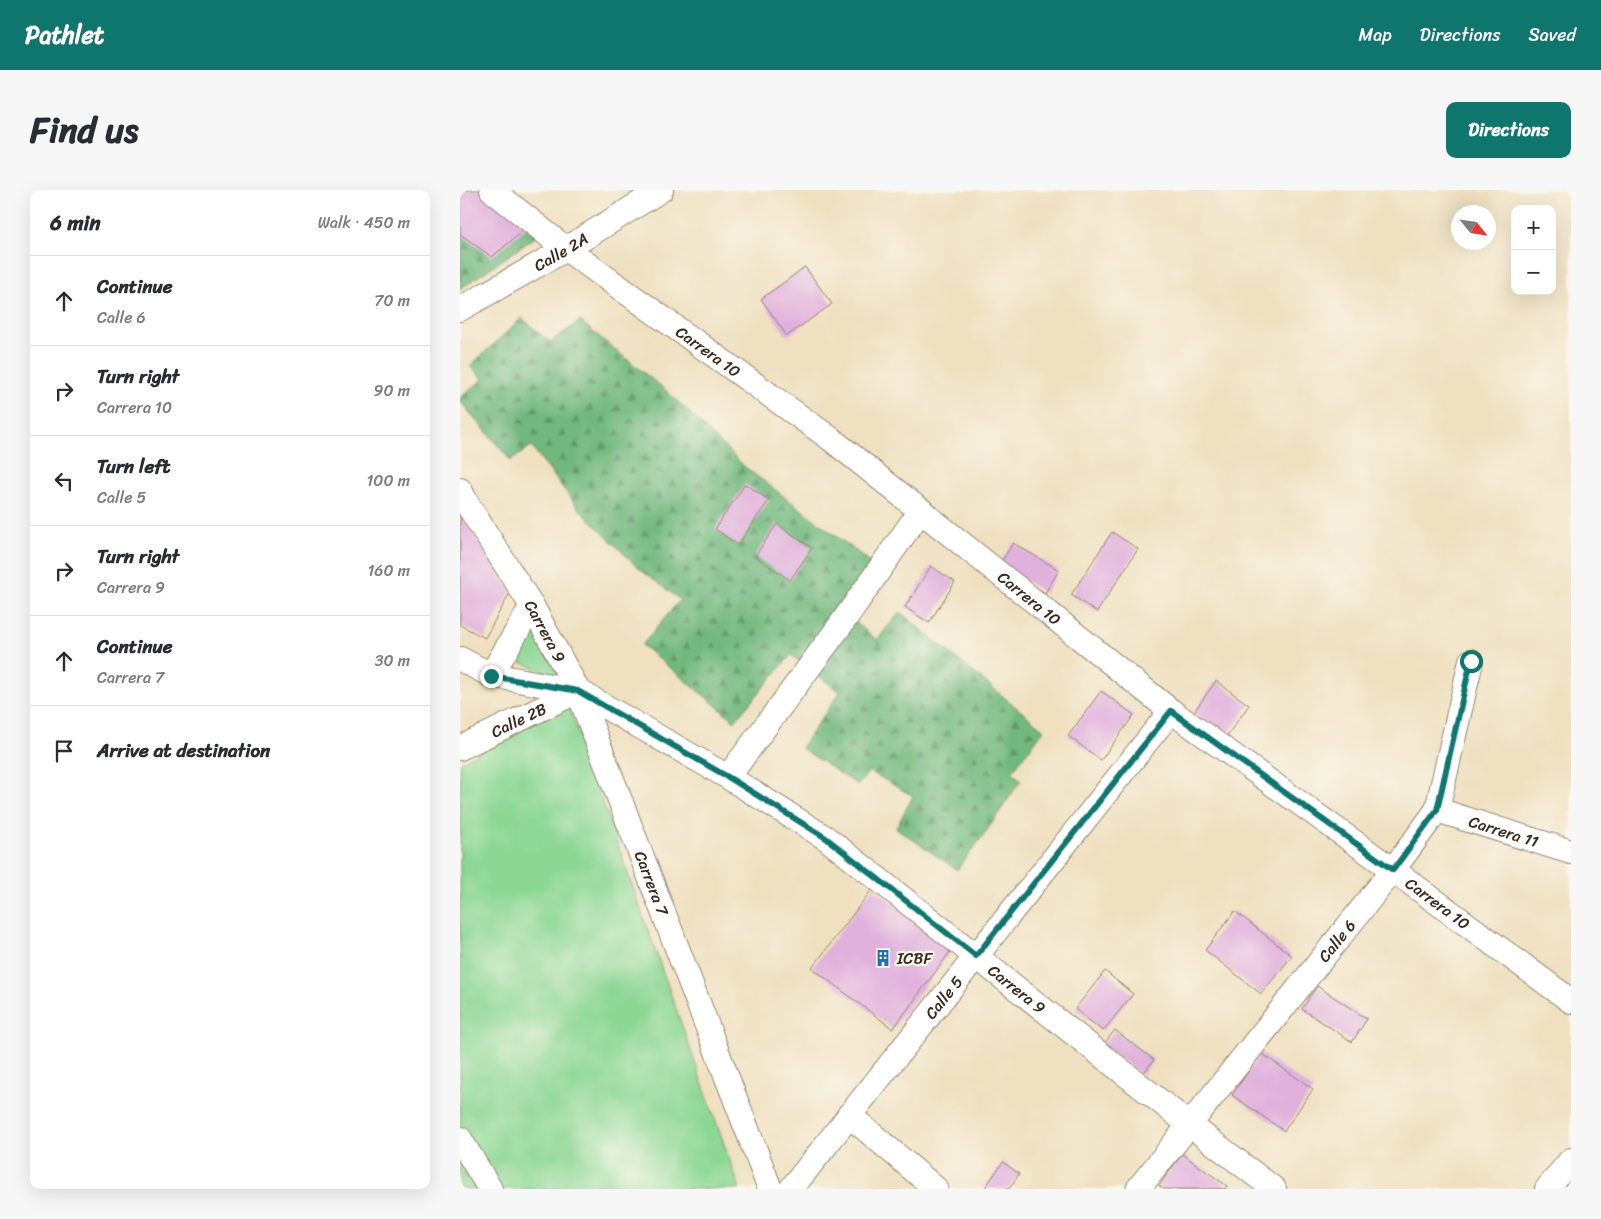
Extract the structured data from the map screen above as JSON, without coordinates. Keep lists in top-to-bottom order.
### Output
{
  "streets": {
    "street": [
      "Calle 2A",
      "Carrera 10",
      "Carrera 9",
      "Calle 2B",
      "Carrera 11",
      "Carrera 7",
      "Calle 6",
      "Calle 5"
    ]
  },
  "crossings": [
    ["Calle 2A", "Carrera 10"],
    ["Carrera 10", "Calle 6"],
    ["Carrera 10", "Calle 5"],
    ["Carrera 9", "Calle 2B"],
    ["Carrera 9", "Carrera 7"],
    ["Carrera 9", "Calle 6"],
    ["Carrera 9", "Calle 5"],
    ["Calle 2B", "Carrera 7"],
    ["Carrera 11", "Calle 6"]
  ],
  "places": {
    "building": ["ICBF"]
  },
  "north": "bottom right",
  "page": {
    "header": "Pathlet",
    "nav": ["Map", "Directions", "Saved"],
    "title": "Find us",
    "buttons": "Directions",
    "heading": ["6 min", "Walk · 450 m"],
    "map_buttons": ["+", "−"],
    "list": [
      ["Continue", "Calle 6", "70 m"],
      ["Turn right", "Carrera 10", "90 m"],
      ["Turn left", "Calle 5", "100 m"],
      ["Turn right", "Carrera 9", "160 m"],
      ["Continue", "Carrera 7", "30 m"],
      "Arrive at destination"
    ]
  }
}
